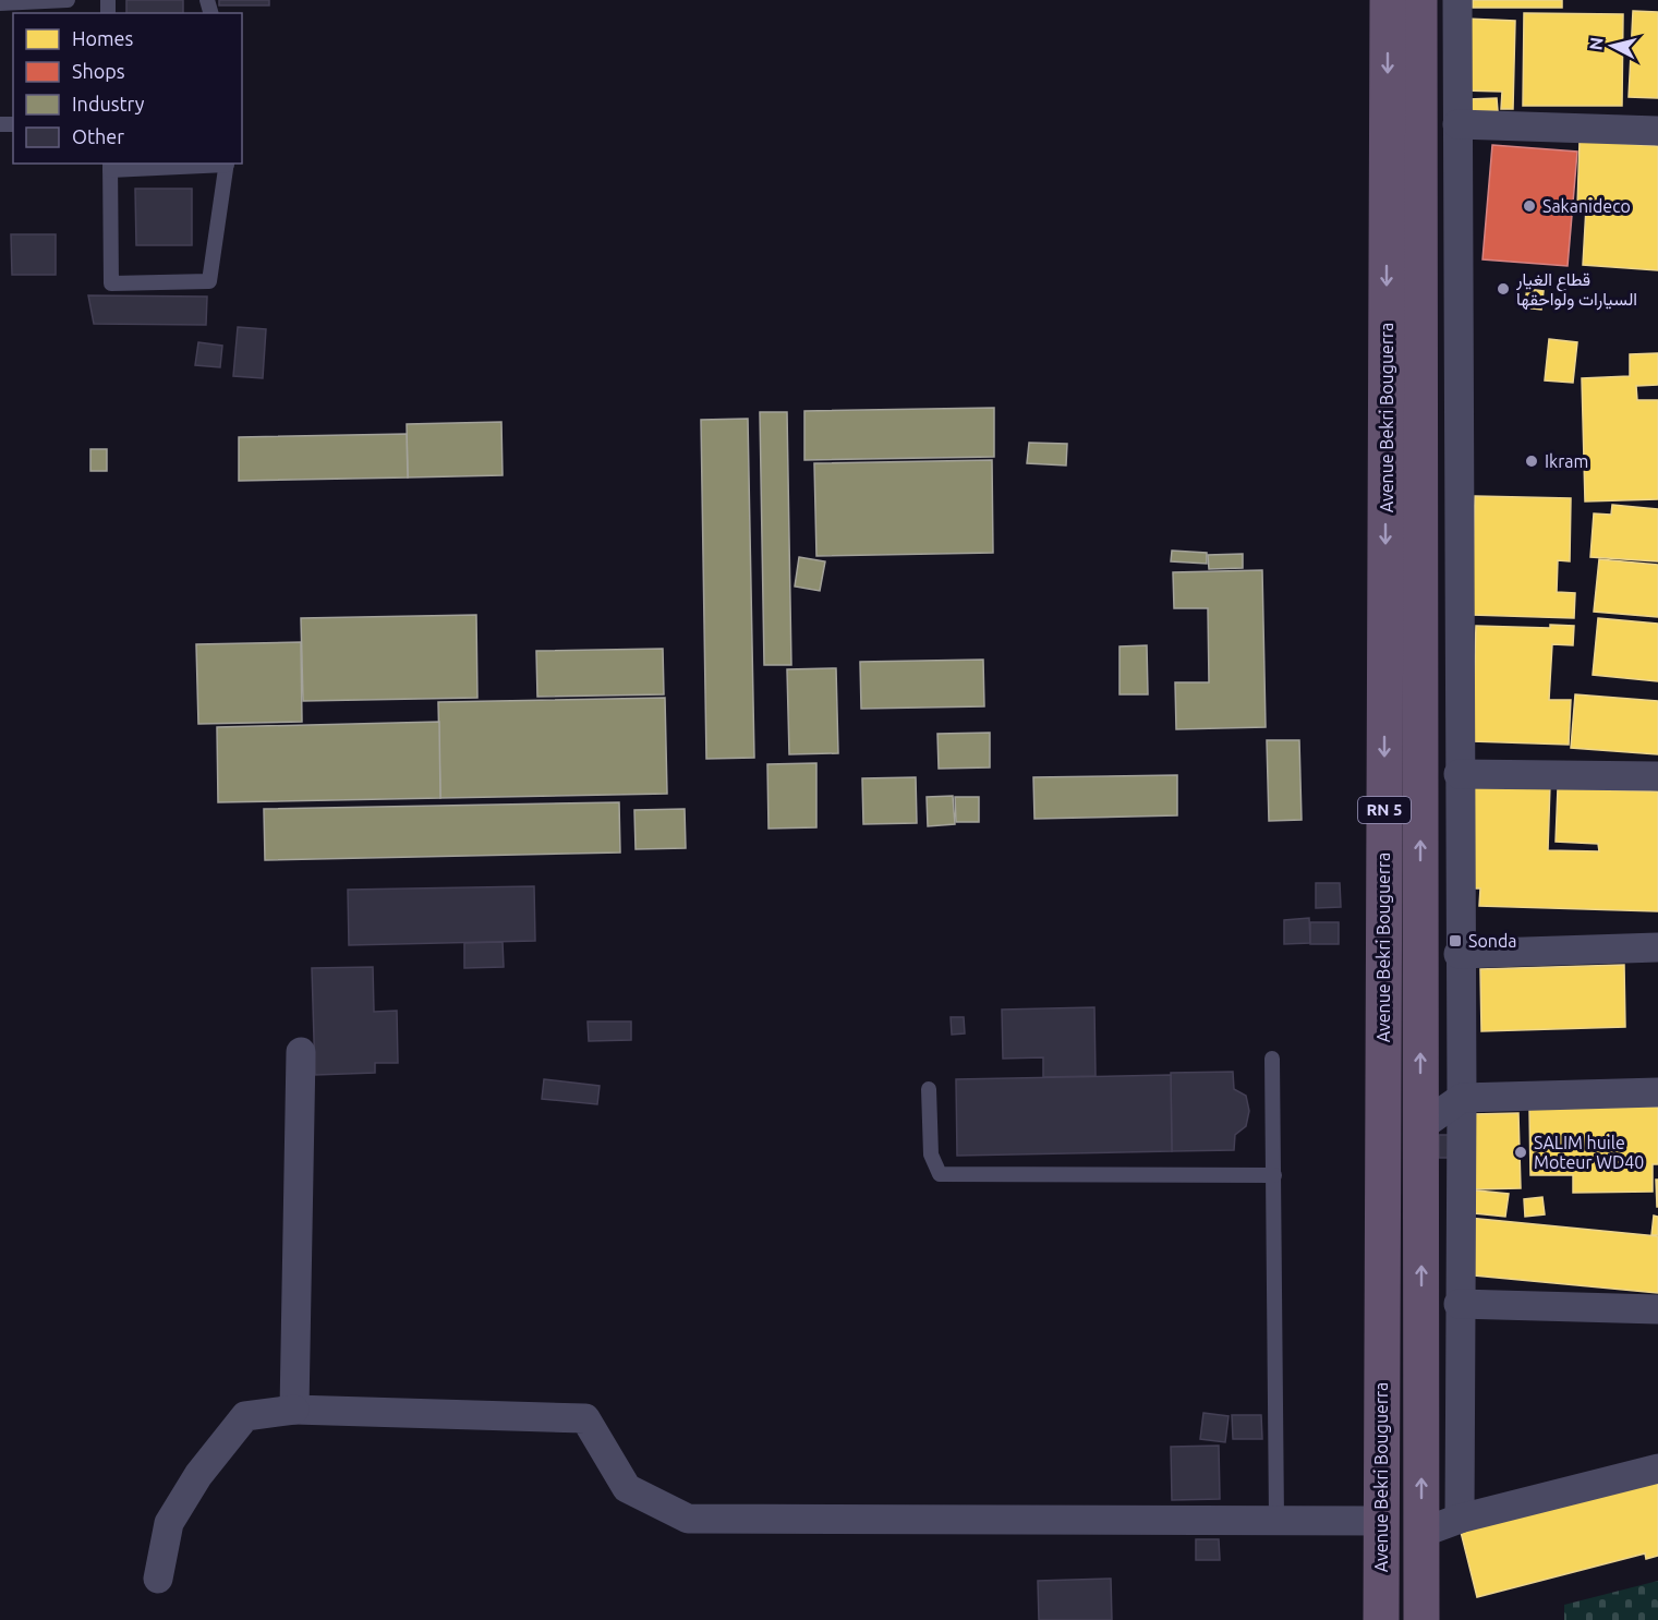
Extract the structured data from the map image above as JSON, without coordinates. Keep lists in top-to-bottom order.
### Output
{
  "streets": {
    "highway": ["Avenue Bekri Bouguerra", "RN 5"]
  },
  "places": {
    "other": [
      "Sakanideco",
      "قطاع الغيار السيارات ولواحقها",
      "Ikram",
      "SALIM huile Moteur WD40"
    ],
    "transit": ["Sonda"]
  },
  "legend": [
    "Homes",
    "Shops",
    "Industry",
    "Other"
  ],
  "north": "left"
}
